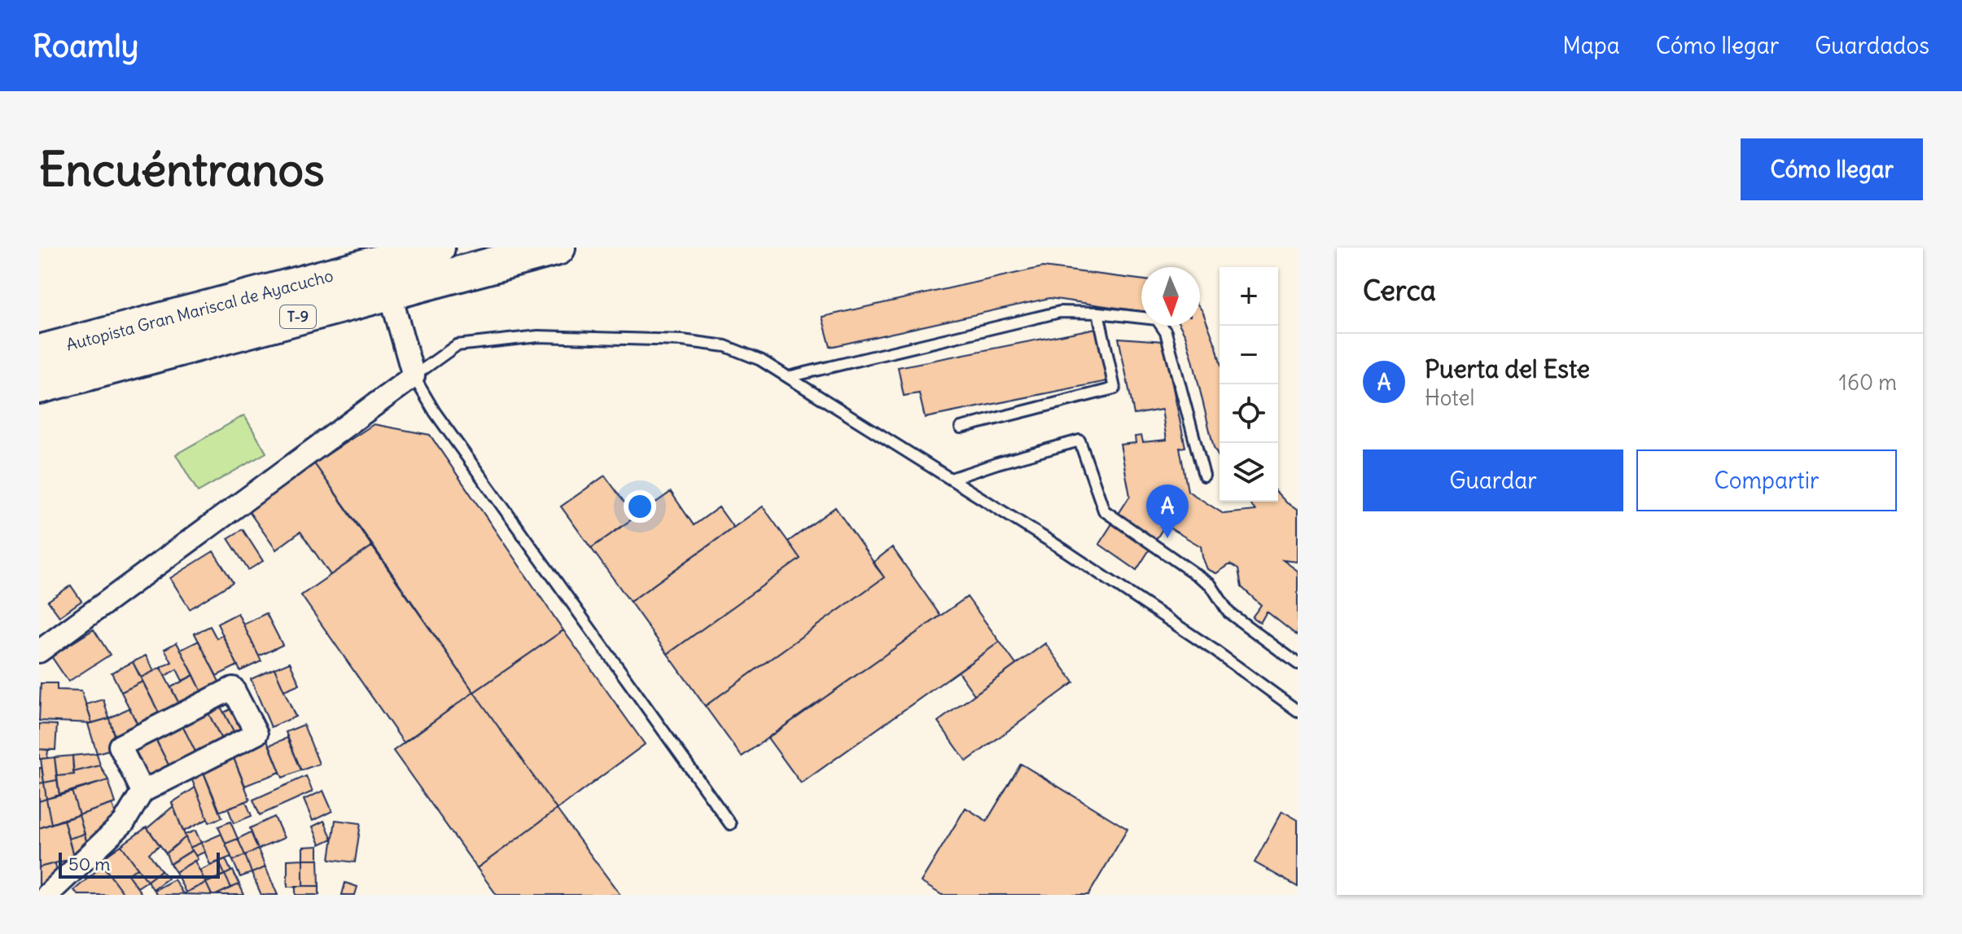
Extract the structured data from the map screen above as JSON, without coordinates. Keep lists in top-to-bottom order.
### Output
{
  "streets": {
    "highway": ["Autopista Gran Mariscal de Ayacucho", "T-9"]
  },
  "scale_bar": "50 m",
  "north": "bottom",
  "page": {
    "header": "Roamly",
    "nav": ["Mapa", "Cómo llegar", "Guardados"],
    "buttons": [
      "Cómo llegar",
      ["Guardar", "Compartir"]
    ],
    "title": "Encuéntranos",
    "heading": "Cerca",
    "map_buttons": ["+", "−"],
    "list": [
      {
        "mark": "A",
        "name": "Puerta del Este",
        "note": "Hotel",
        "value": "160 m"
      }
    ],
    "pins": "A",
    "scale": "50 m"
  }
}
